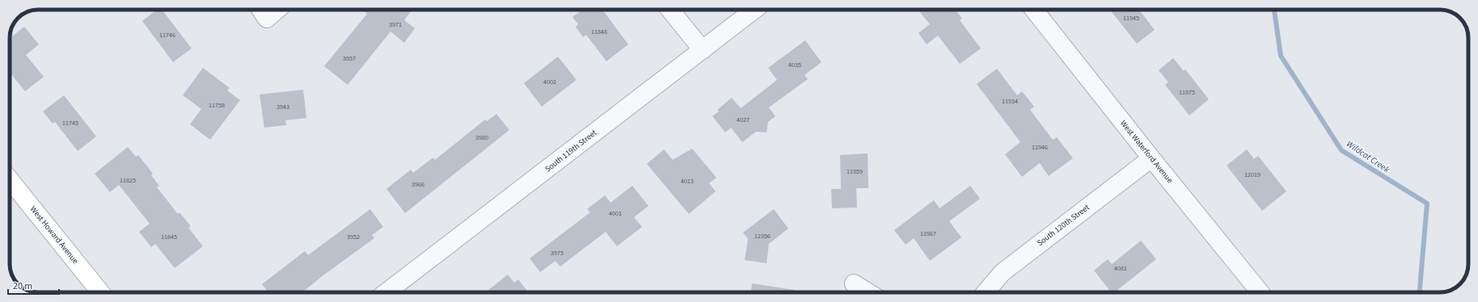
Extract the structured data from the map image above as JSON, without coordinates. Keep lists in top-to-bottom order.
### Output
{
  "streets": {
    "street": [
      "South 119th Street",
      "West Waterford Avenue",
      "South 120th Street",
      "West Howard Avenue"
    ]
  },
  "crossings": [
    ["West Waterford Avenue", "South 120th Street"]
  ],
  "water": ["Wildcat Creek"],
  "house_numbers": [
    "11945",
    "3971",
    "11848",
    "11746",
    "3957",
    "4035",
    "4002",
    "11975",
    "11934",
    "11758",
    "3943",
    "4027",
    "11745",
    "3980",
    "11946",
    "11959",
    "12019",
    "11825",
    "4013",
    "3966",
    "4001",
    "11967",
    "11956",
    "11845",
    "3952",
    "3975",
    "4081"
  ],
  "scale_bar": "20 m"
}
